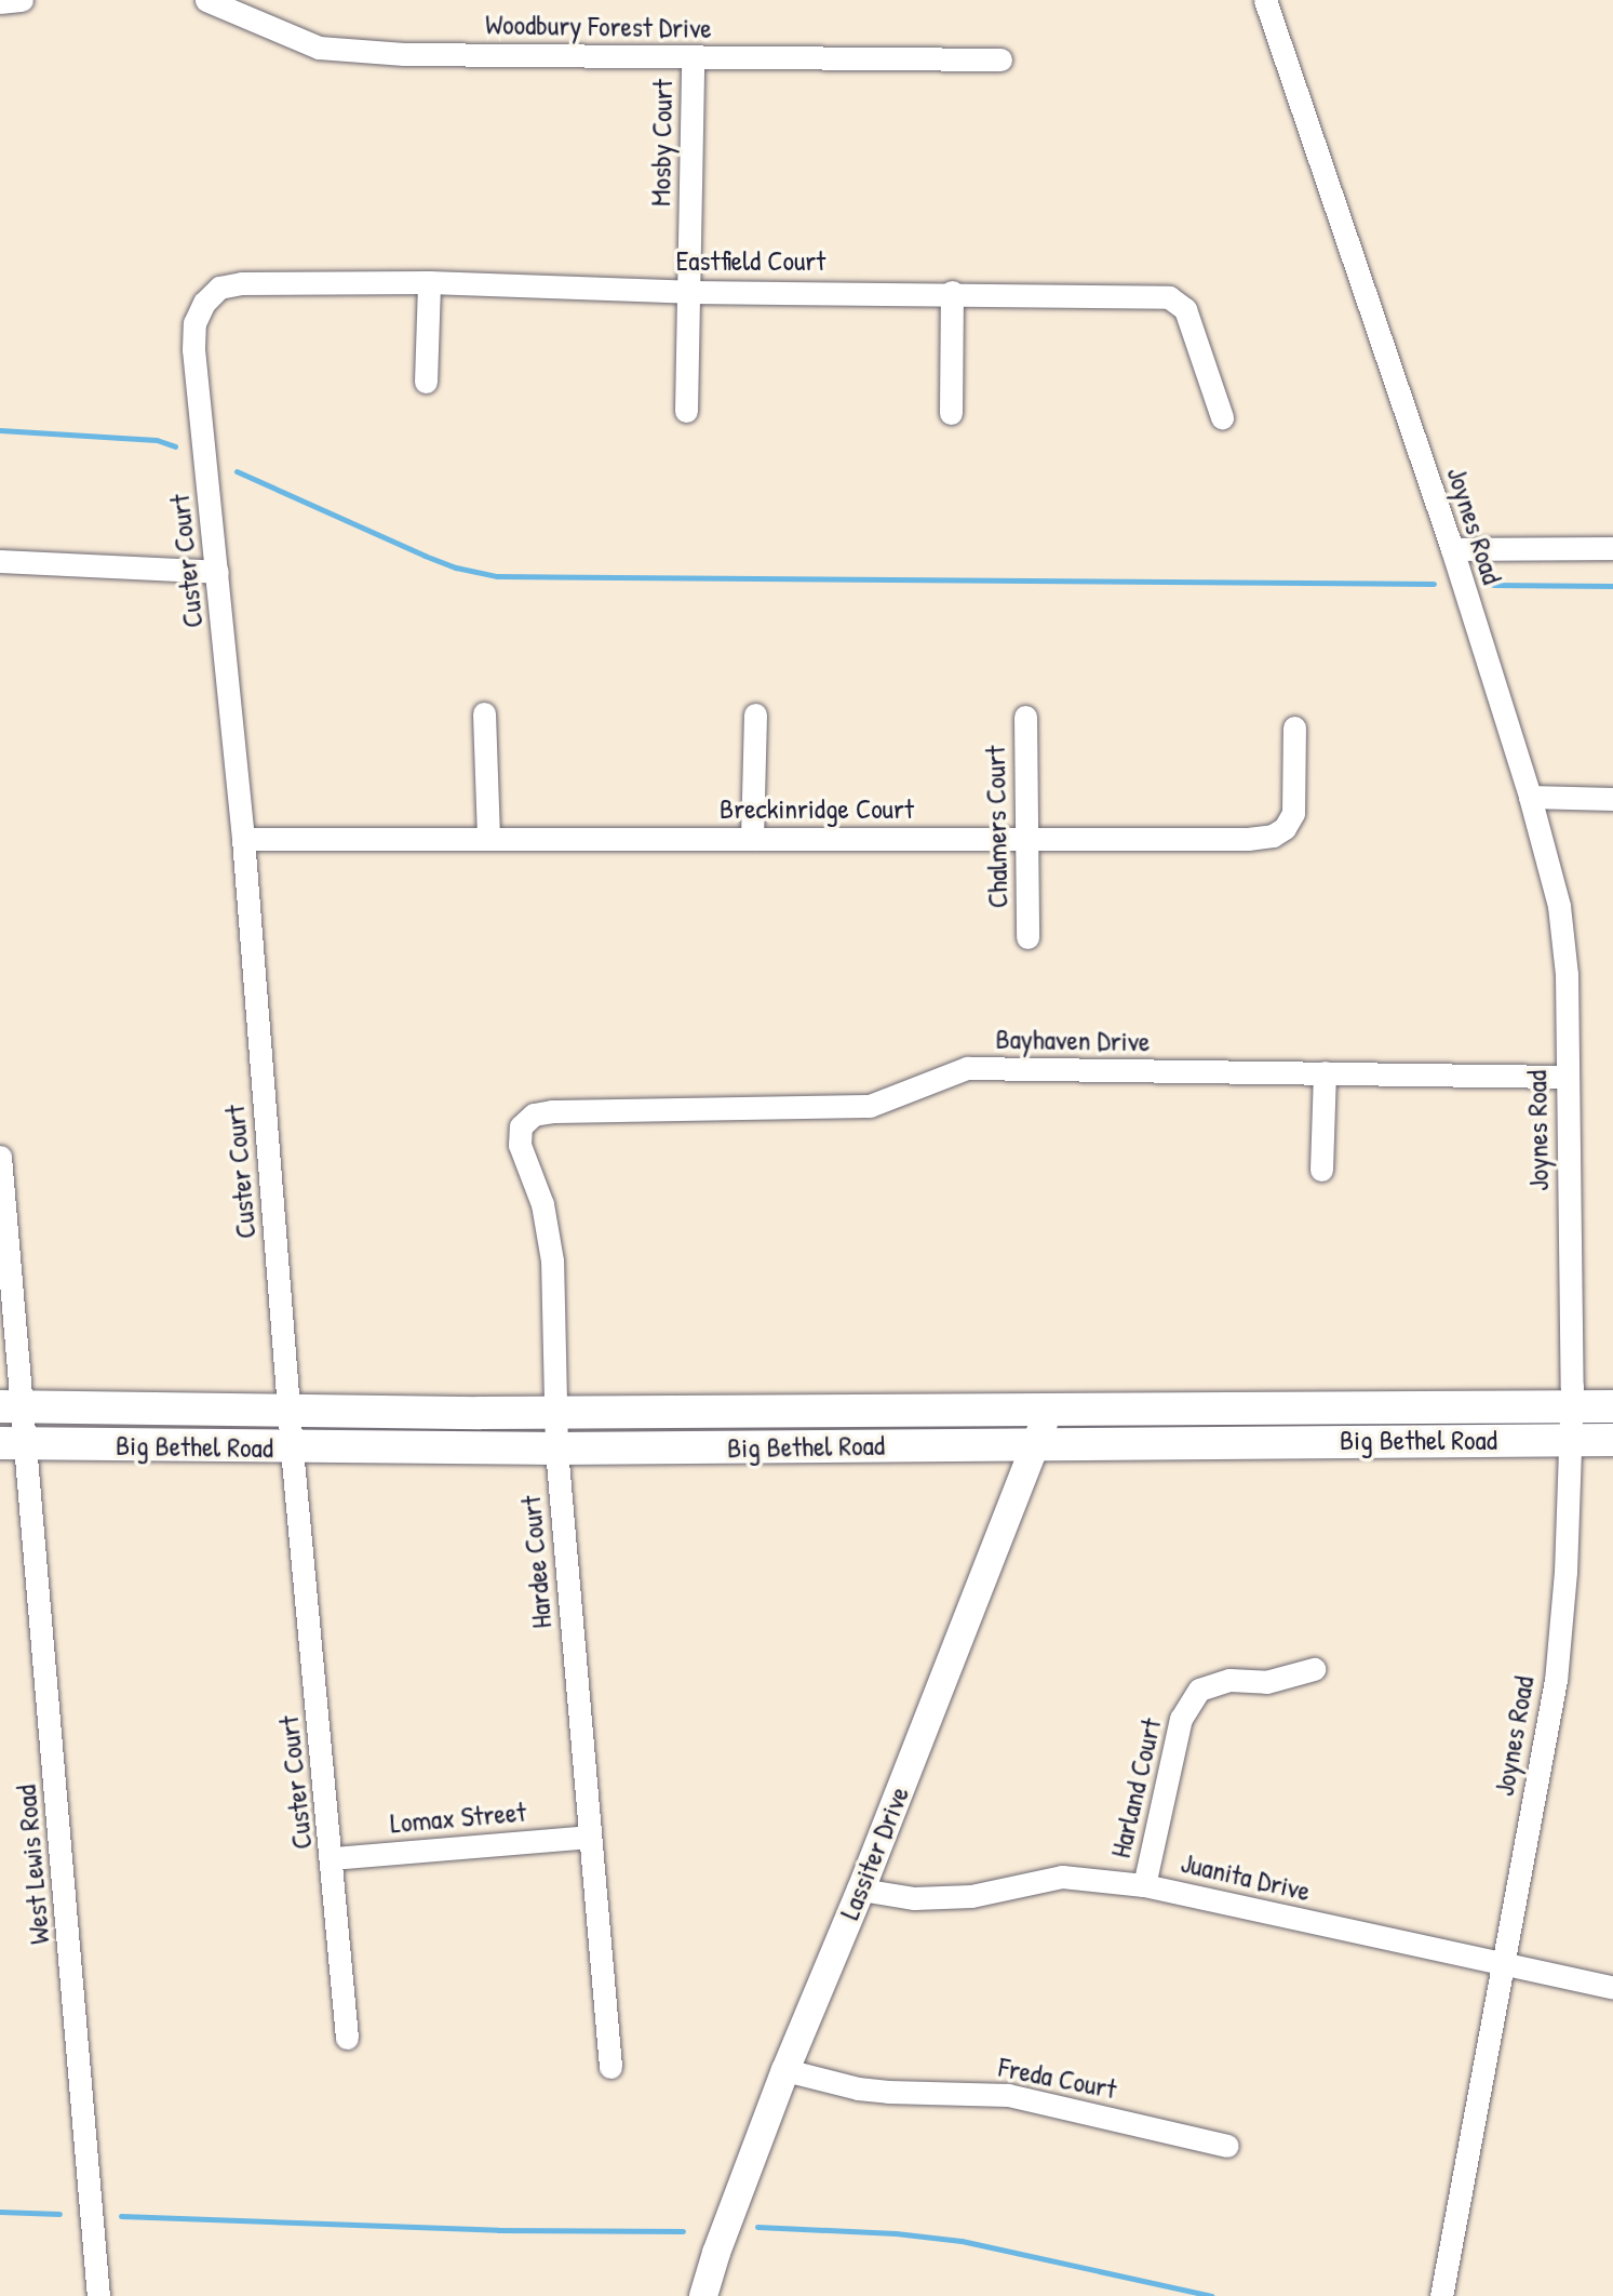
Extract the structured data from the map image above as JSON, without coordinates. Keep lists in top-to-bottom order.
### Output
{
  "streets": {
    "main road": ["Big Bethel Road"],
    "street": [
      "Woodbury Forest Drive",
      "Mosby Court",
      "Eastfield Court",
      "Joynes Road",
      "Custer Court",
      "Breckinridge Court",
      "Chalmers Court",
      "Bayhaven Drive",
      "Hardee Court",
      "Harland Court",
      "Lomax Street",
      "Lassiter Drive",
      "West Lewis Road",
      "Juanita Drive",
      "Freda Court"
    ]
  },
  "crossings": [
    ["Woodbury Forest Drive", "Mosby Court"],
    ["Mosby Court", "Eastfield Court"],
    ["Eastfield Court", "Custer Court"],
    ["Joynes Road", "Bayhaven Drive"],
    ["Joynes Road", "Big Bethel Road"],
    ["Joynes Road", "Juanita Drive"],
    ["Custer Court", "Breckinridge Court"],
    ["Custer Court", "Big Bethel Road"],
    ["Custer Court", "Lomax Street"],
    ["Breckinridge Court", "Chalmers Court"],
    ["Bayhaven Drive", "Hardee Court"],
    ["Big Bethel Road", "Hardee Court"],
    ["Big Bethel Road", "Lassiter Drive"],
    ["Big Bethel Road", "West Lewis Road"],
    ["Hardee Court", "Lomax Street"],
    ["Harland Court", "Juanita Drive"],
    ["Lassiter Drive", "Juanita Drive"],
    ["Lassiter Drive", "Freda Court"]
  ]
}
